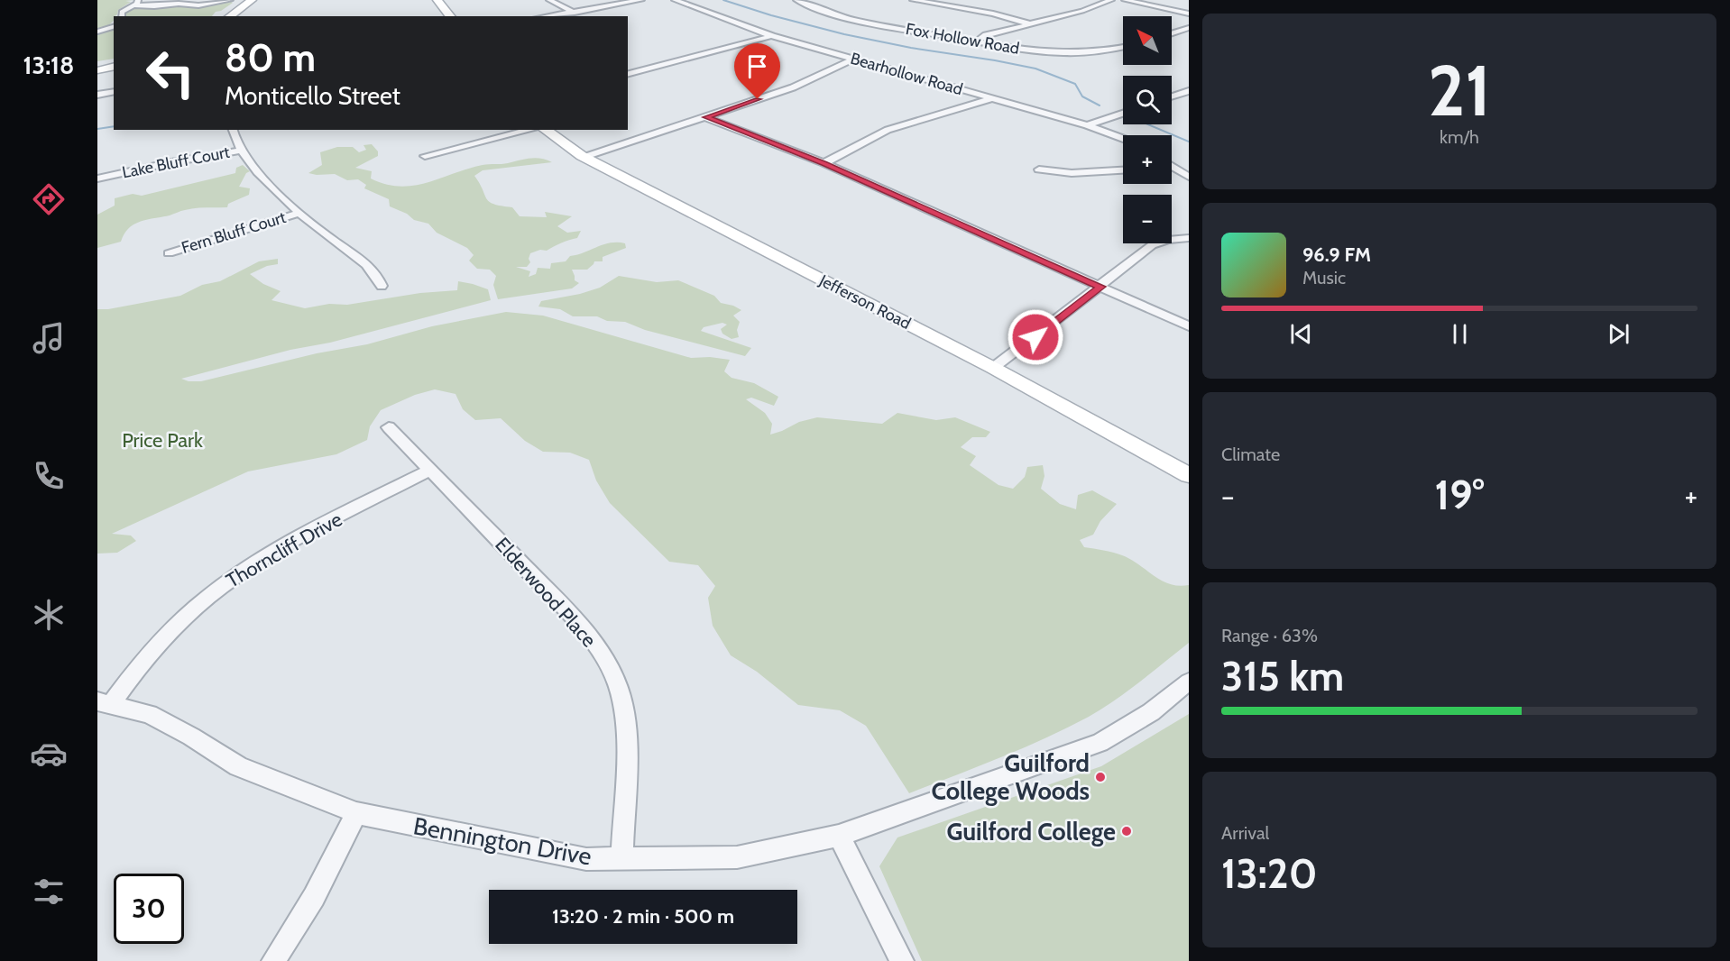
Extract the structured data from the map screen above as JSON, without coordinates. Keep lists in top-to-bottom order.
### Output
{
  "streets": {
    "street": [
      "Fox Hollow Road",
      "Bearhollow Road",
      "Lake Bluff Court",
      "Fern Bluff Court",
      "Jefferson Road",
      "Thorncliff Drive",
      "Elderwood Place",
      "Bennington Drive"
    ]
  },
  "crossings": [
    ["Lake Bluff Court", "Fern Bluff Court"],
    ["Thorncliff Drive", "Elderwood Place"],
    ["Thorncliff Drive", "Bennington Drive"],
    ["Elderwood Place", "Bennington Drive"]
  ],
  "parks": ["Price Park"],
  "places": ["Guilford College Woods", "Guilford College"],
  "north": "top left",
  "page": {
    "tabs": "13:18",
    "tile": [
      ["21", "km/h"],
      "Climate",
      ["Range · 63%", "315 km"],
      ["Arrival", "13:20"]
    ],
    "map_buttons": ["+", "−"],
    "turn": ["80 m", "Monticello Street"],
    "song": ["96.9 FM", "Music"],
    "heat": ["−", "19°", "+"],
    "limit": "30",
    "trip": "13:20 · 2 min · 500 m"
  }
}
